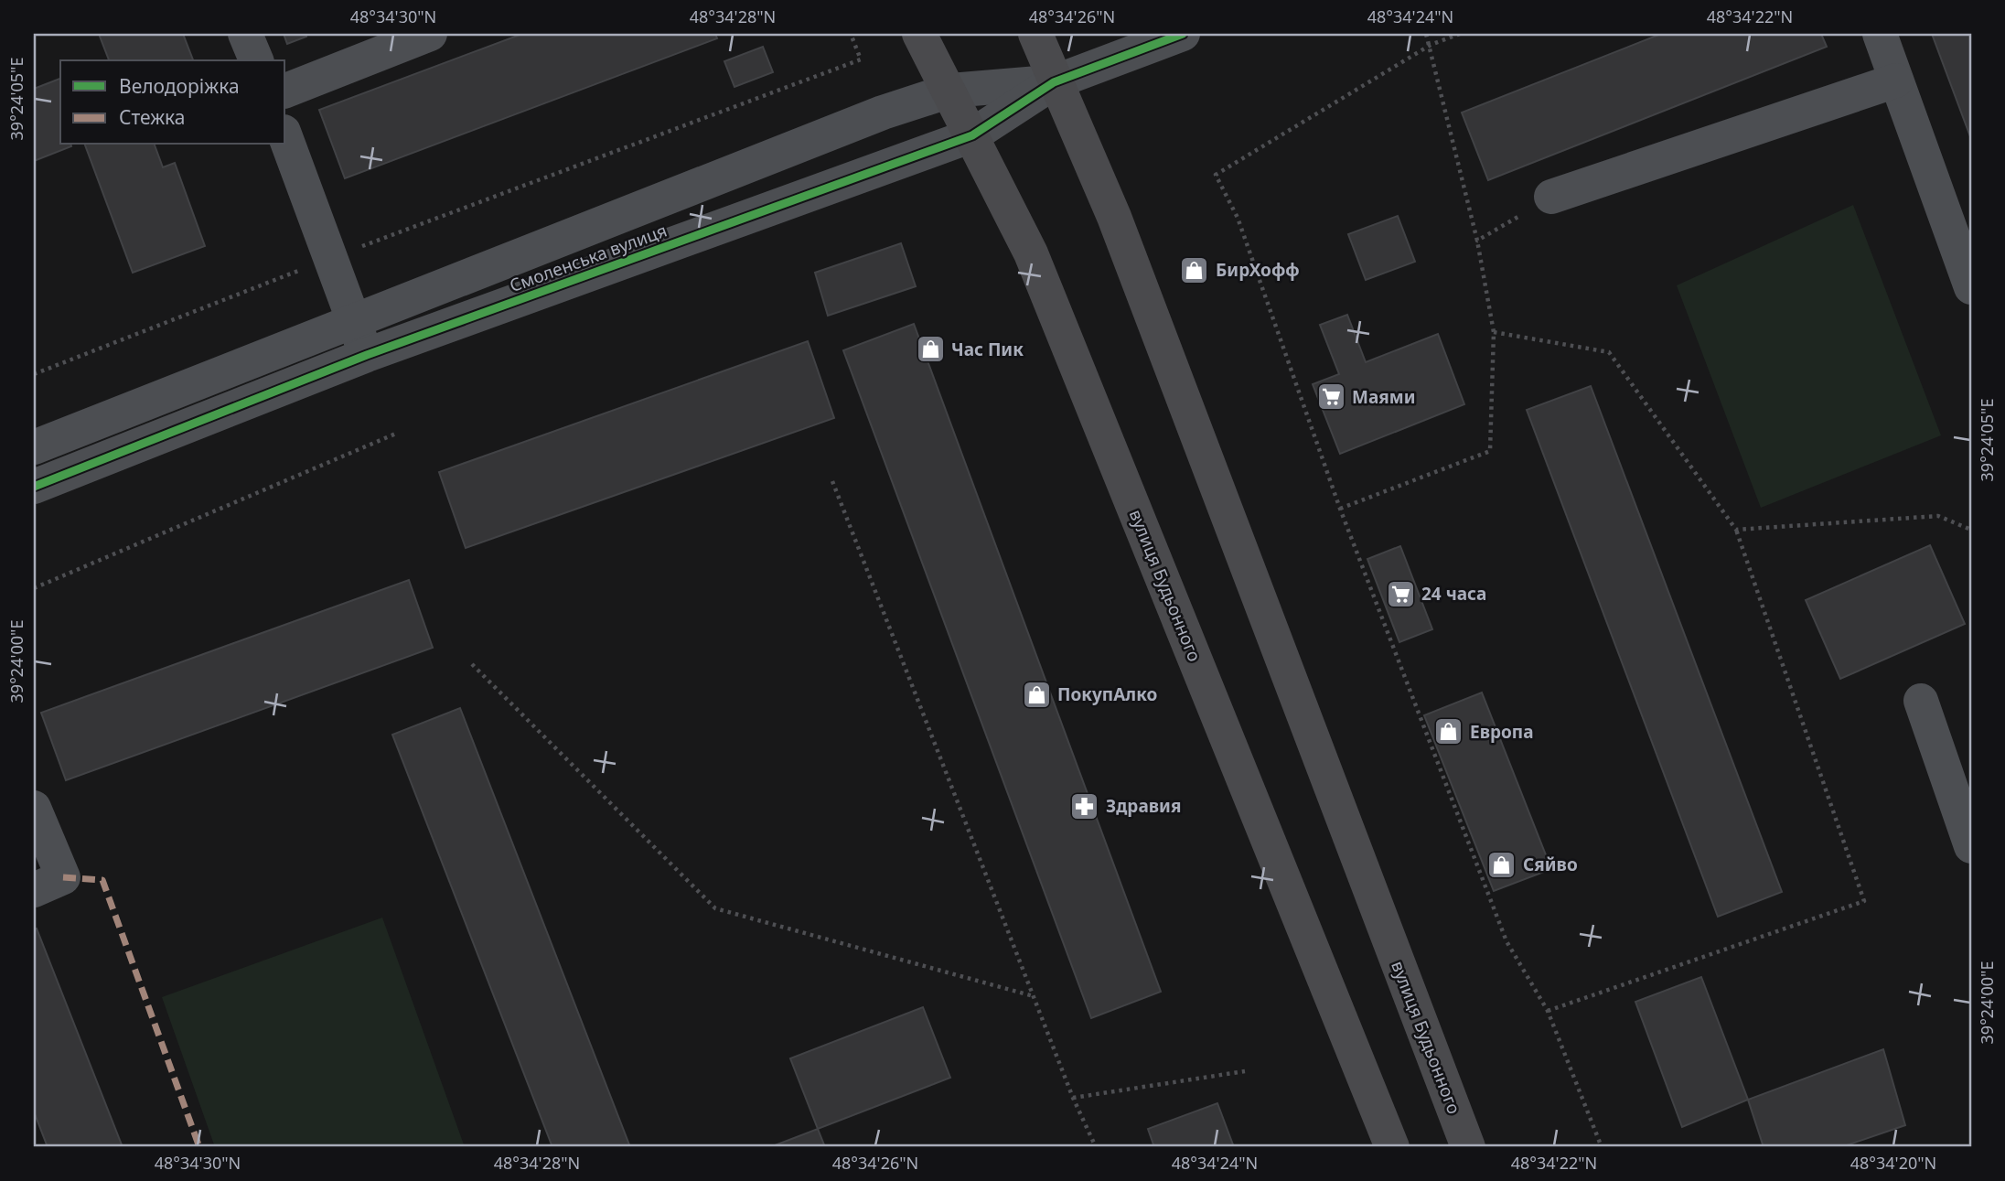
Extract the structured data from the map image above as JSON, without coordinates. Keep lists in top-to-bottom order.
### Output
{
  "streets": {
    "main road": ["вулиця Будьонного"],
    "street": ["Смоленська вулиця"]
  },
  "crossings": [
    ["Смоленська вулиця", "вулиця Будьонного"]
  ],
  "places": {
    "shop": [
      "БирХофф",
      "Час Пик",
      "ПокупАлко",
      "Европа",
      "Сяйво"
    ],
    "supermarket": ["Маями", "24 часа"],
    "pharmacy": ["Здравия"]
  },
  "legend": ["Велодоріжка", "Стежка"],
  "coordinates": [
    "48°34'30\"N",
    "48°34'28\"N",
    "48°34'26\"N",
    "48°34'24\"N",
    "48°34'22\"N",
    "39°24'05\"E",
    "39°24'00\"E",
    "48°34'20\"N"
  ]
}
